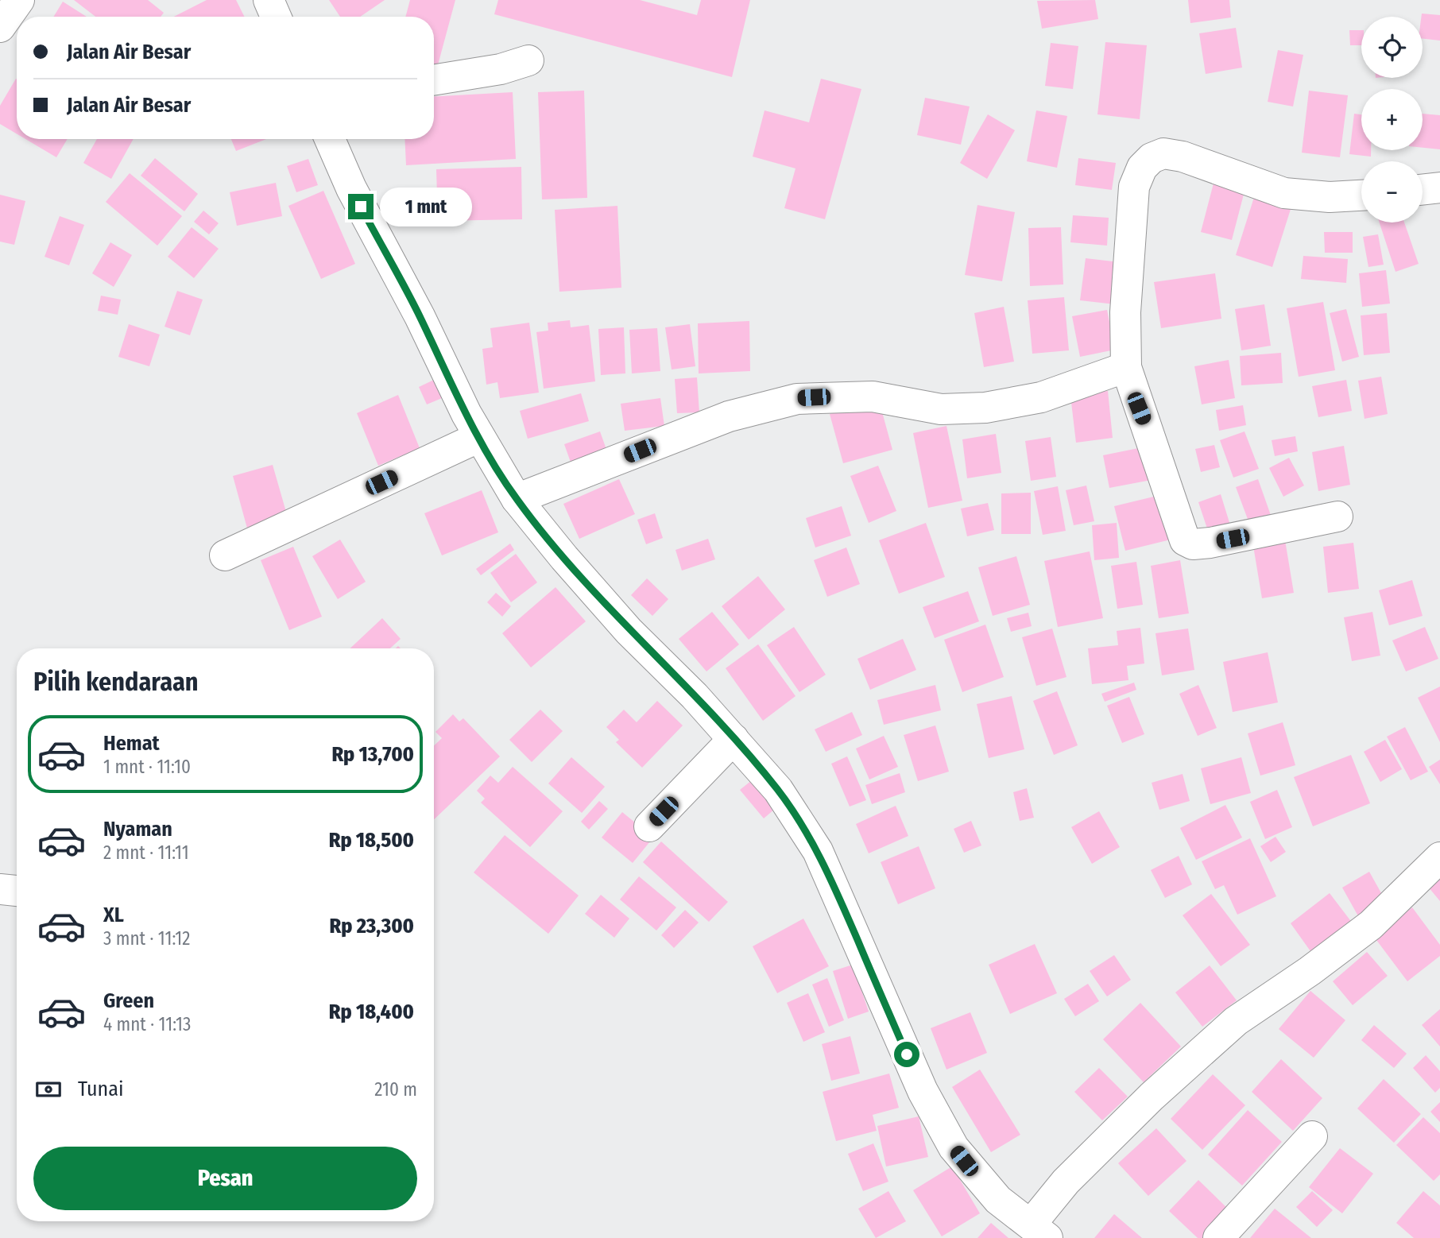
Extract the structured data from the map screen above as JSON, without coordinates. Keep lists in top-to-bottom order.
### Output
{
  "page": {
    "map_buttons": ["+", "−"],
    "banner": ["Jalan Air Besar", "Jalan Air Besar"],
    "bubble": "1 mnt",
    "heading": "Pilih kendaraan",
    "list": [
      {
        "name": "Hemat",
        "note": "1 mnt · 11:10",
        "value": "Rp 13,700"
      },
      {
        "name": "Nyaman",
        "note": "2 mnt · 11:11",
        "value": "Rp 18,500"
      },
      {
        "name": "XL",
        "note": "3 mnt · 11:12",
        "value": "Rp 23,300"
      },
      {
        "name": "Green",
        "note": "4 mnt · 11:13",
        "value": "Rp 18,400"
      }
    ],
    "pay": ["Tunai", "210 m"],
    "buttons": "Pesan"
  }
}
